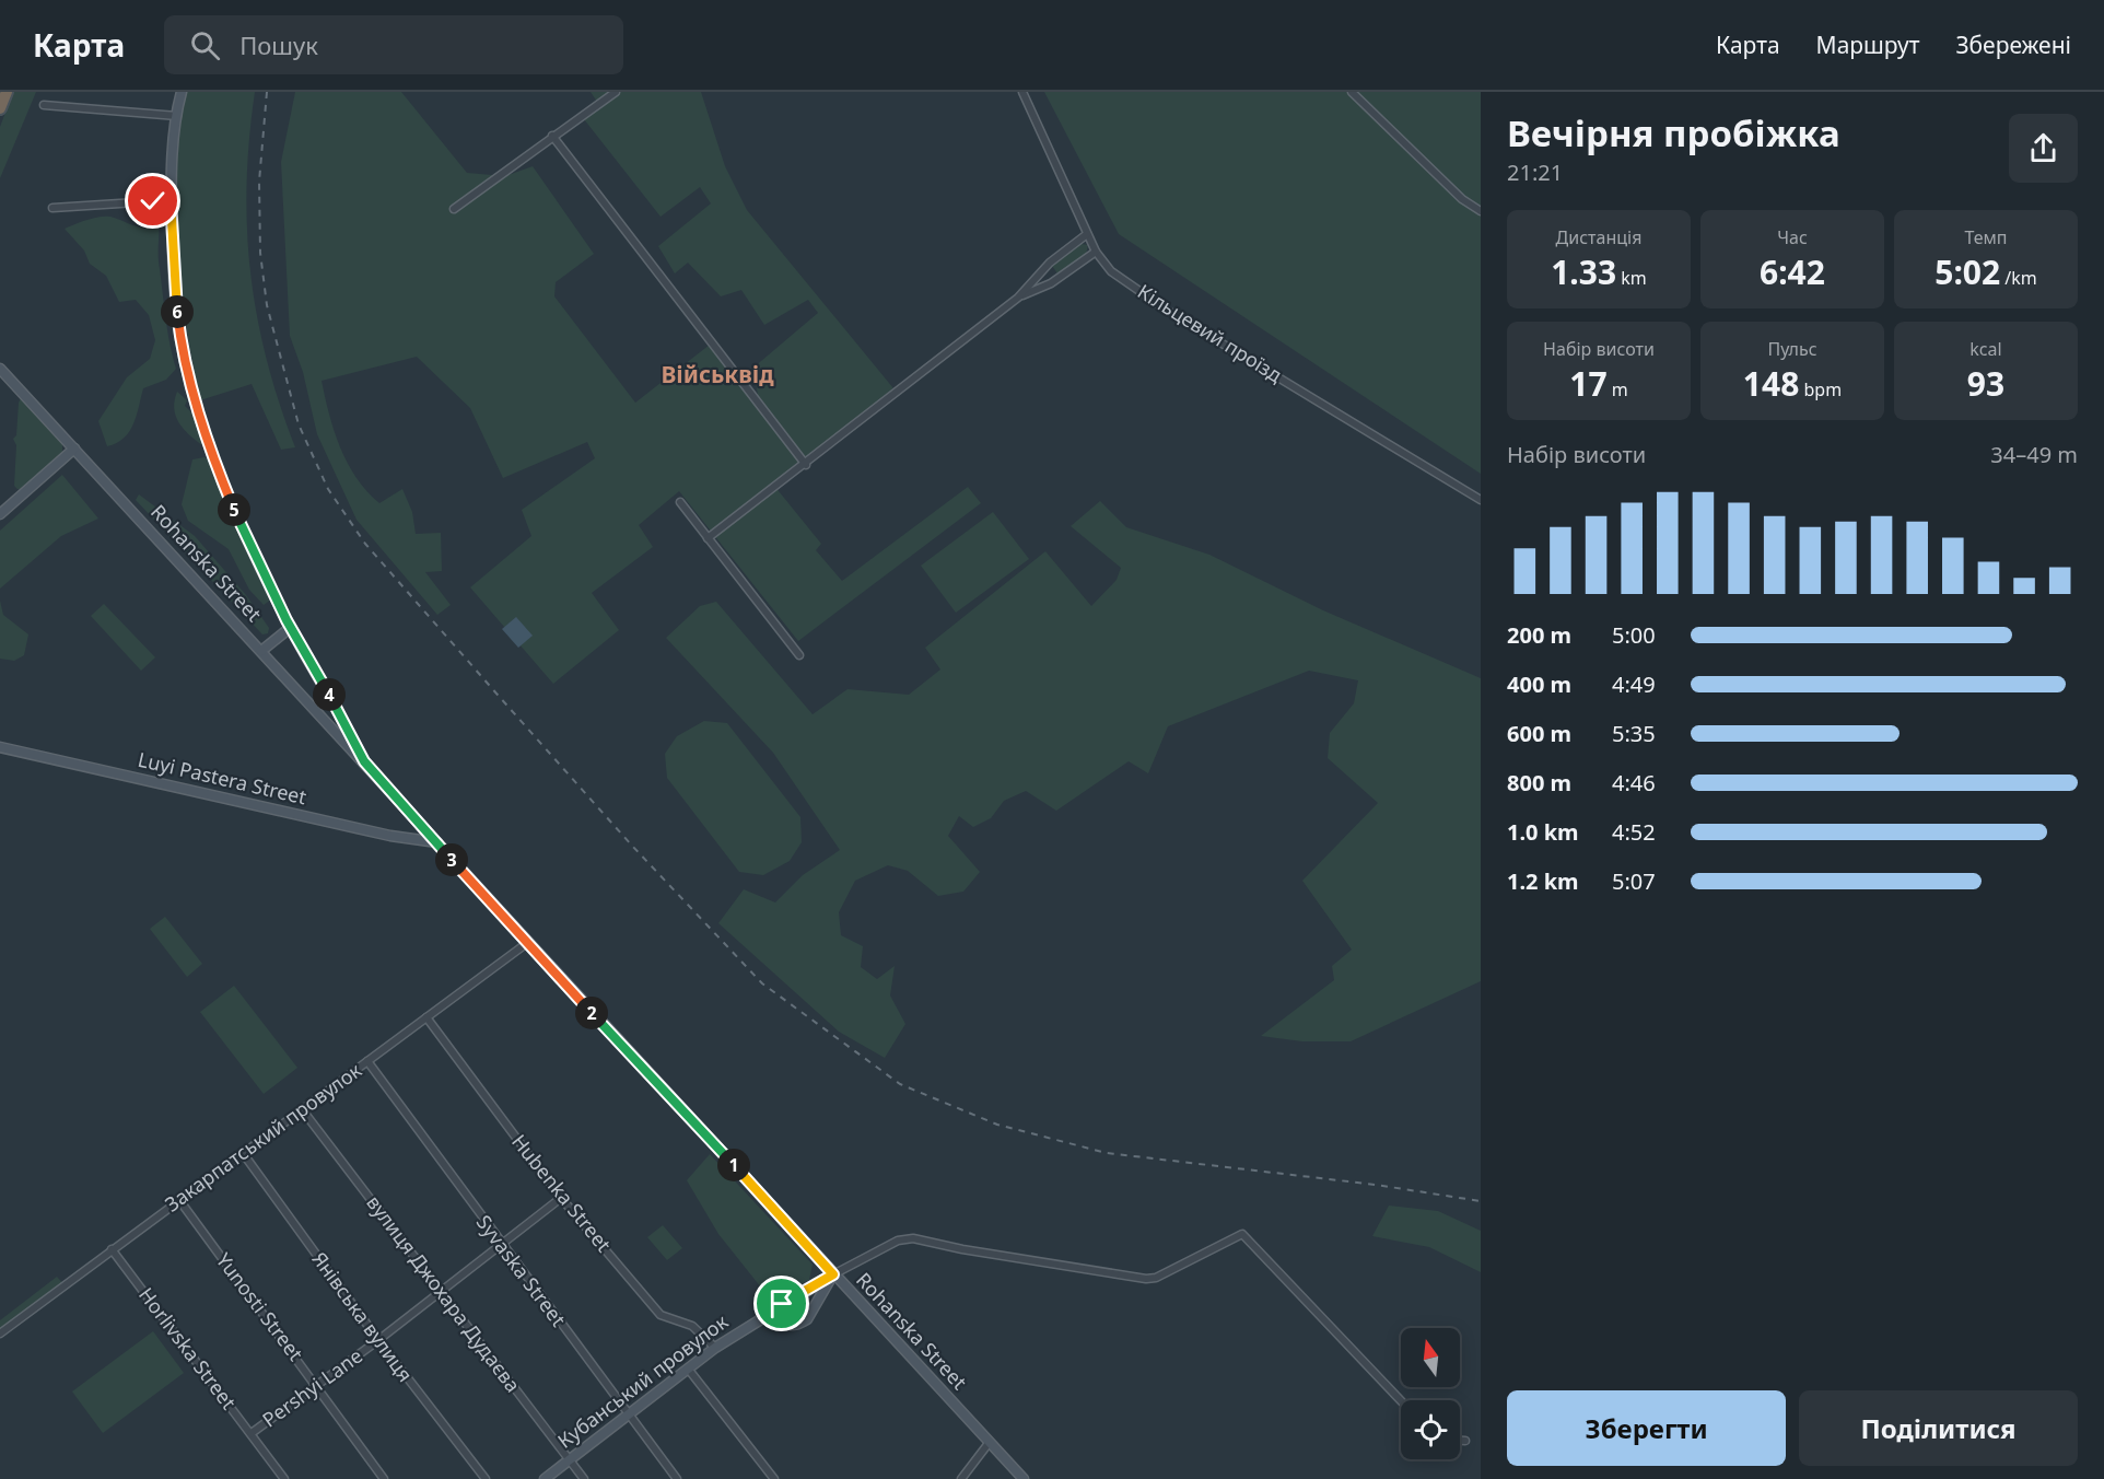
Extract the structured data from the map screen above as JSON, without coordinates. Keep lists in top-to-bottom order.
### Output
{
  "streets": {
    "street": [
      "Кільцевий проїзд",
      "Rohanska Street",
      "Luyi Pastera Street",
      "Закарпатський провулок",
      "Hubenka Street",
      "Syvaska Street",
      "вулиця Джохара Дудаєва",
      "Yunosti Street",
      "Янівська вулиця",
      "Horlivska Street",
      "Кубанський провулок",
      "Pershyi Lane"
    ]
  },
  "crossings": [
    ["Rohanska Street", "Luyi Pastera Street"],
    ["Rohanska Street", "Закарпатський провулок"],
    ["Rohanska Street", "Кубанський провулок"],
    ["Закарпатський провулок", "Hubenka Street"],
    ["Закарпатський провулок", "Syvaska Street"],
    ["Закарпатський провулок", "вулиця Джохара Дудаєва"],
    ["Закарпатський провулок", "Yunosti Street"],
    ["Закарпатський провулок", "Янівська вулиця"],
    ["Закарпатський провулок", "Horlivska Street"],
    ["Hubenka Street", "Кубанський провулок"],
    ["Hubenka Street", "Pershyi Lane"],
    ["Syvaska Street", "Кубанський провулок"],
    ["Syvaska Street", "Pershyi Lane"],
    ["вулиця Джохара Дудаєва", "Кубанський провулок"],
    ["вулиця Джохара Дудаєва", "Pershyi Lane"],
    ["Yunosti Street", "Pershyi Lane"],
    ["Янівська вулиця", "Pershyi Lane"],
    ["Horlivska Street", "Pershyi Lane"]
  ],
  "districts": ["Військвід"],
  "north": "top",
  "page": {
    "header": "Карта",
    "search": "Пошук",
    "nav": ["Карта", "Маршрут", "Збережені"],
    "heading": ["Вечірня пробіжка", "21:21"],
    "stats": [
      ["Дистанція", "1.33 km"],
      ["Час", "6:42"],
      ["Темп", "5:02 /km"],
      ["Набір висоти", "17 m"],
      ["Пульс", "148 bpm"],
      ["kcal", "93"]
    ],
    "pins": [
      "6",
      "5",
      "4",
      "3",
      "2",
      "1"
    ],
    "chart": ["Набір висоти", "34–49 m"],
    "list": [
      {
        "name": "200 m",
        "note": "5:00"
      },
      {
        "name": "400 m",
        "note": "4:49"
      },
      {
        "name": "600 m",
        "note": "5:35"
      },
      {
        "name": "800 m",
        "note": "4:46"
      },
      {
        "name": "1.0 km",
        "note": "4:52"
      },
      {
        "name": "1.2 km",
        "note": "5:07"
      }
    ],
    "buttons": ["Зберегти", "Поділитися"]
  }
}
